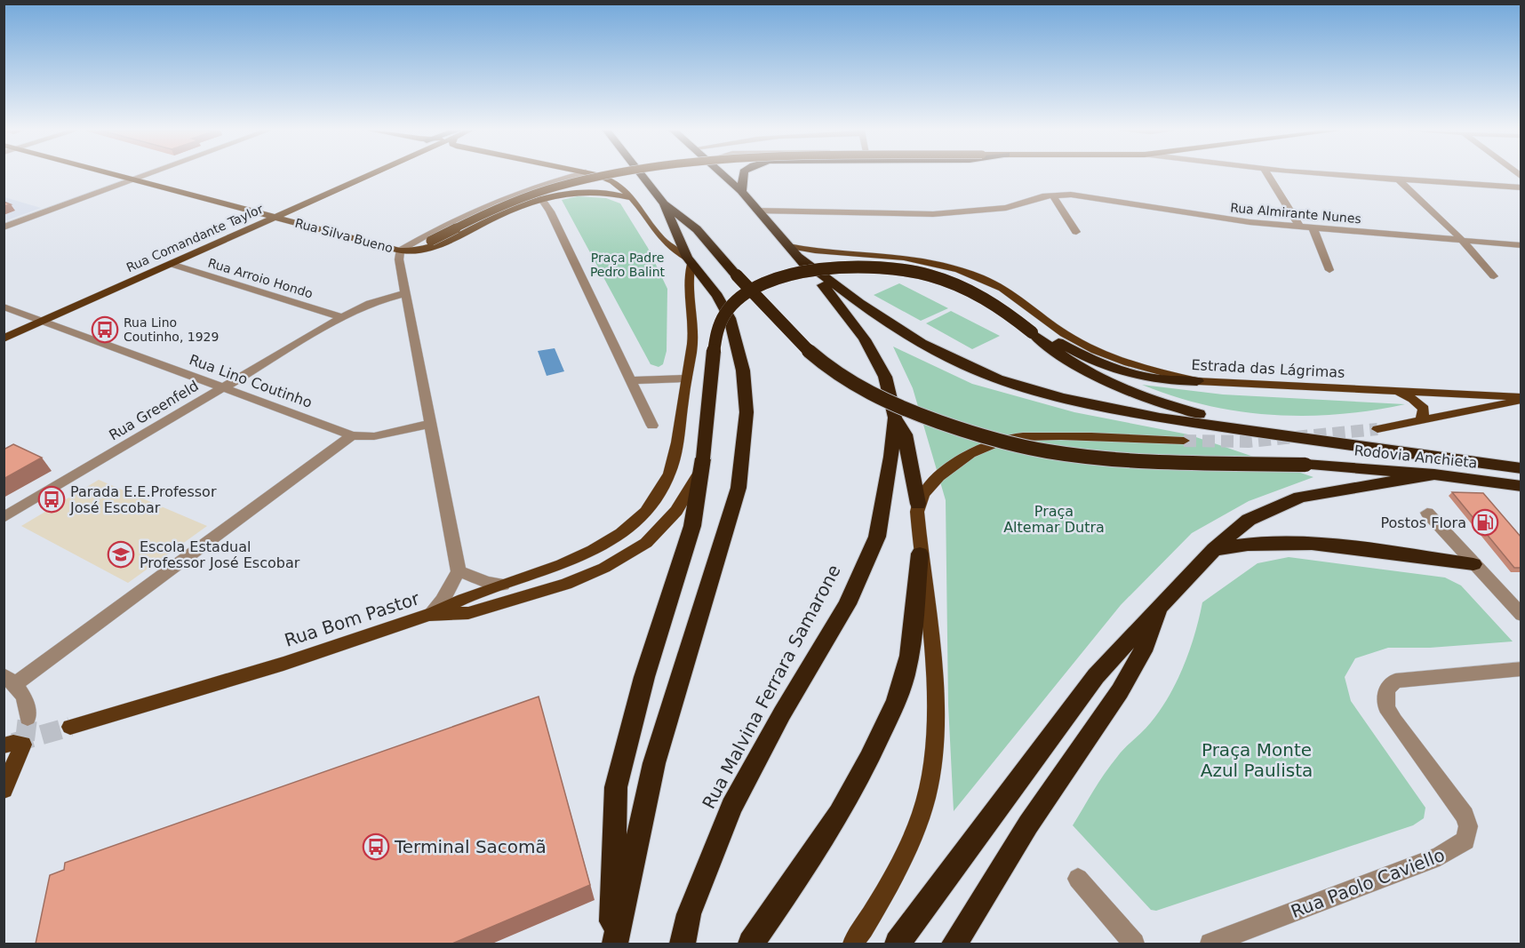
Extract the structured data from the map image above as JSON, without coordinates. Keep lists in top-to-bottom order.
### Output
{
  "streets": {
    "highway": ["Rodovia Anchieta", "Rua Malvina Ferrara Samarone"],
    "main road": [
      "Rua Silva Bueno",
      "Rua Comandante Taylor",
      "Estrada das Lágrimas",
      "Rua Bom Pastor"
    ],
    "street": [
      "Rua Almirante Nunes",
      "Rua Arroio Hondo",
      "Rua Lino Coutinho",
      "Rua Greenfeld",
      "Rua Paolo Caviello"
    ]
  },
  "crossings": [
    ["Rua Silva Bueno", "Rua Comandante Taylor"],
    ["Rua Silva Bueno", "Rua Lino Coutinho"],
    ["Rua Silva Bueno", "Rua Greenfeld"],
    ["Rua Comandante Taylor", "Rua Arroio Hondo"],
    ["Rua Comandante Taylor", "Rua Lino Coutinho"],
    ["Rua Arroio Hondo", "Rua Greenfeld"],
    ["Rua Lino Coutinho", "Rua Greenfeld"]
  ],
  "parks": ["Praça Padre Pedro Balint", "Praça Altemar Dutra", "Praça Monte Azul Paulista"],
  "places": {
    "bus stop": ["Rua Lino Coutinho, 1929", "Parada E.E.Professor José Escobar", "Terminal Sacomã"],
    "fuel station": ["Postos Flora"],
    "school or university": ["Escola Estadual Professor José Escobar"]
  }
}
